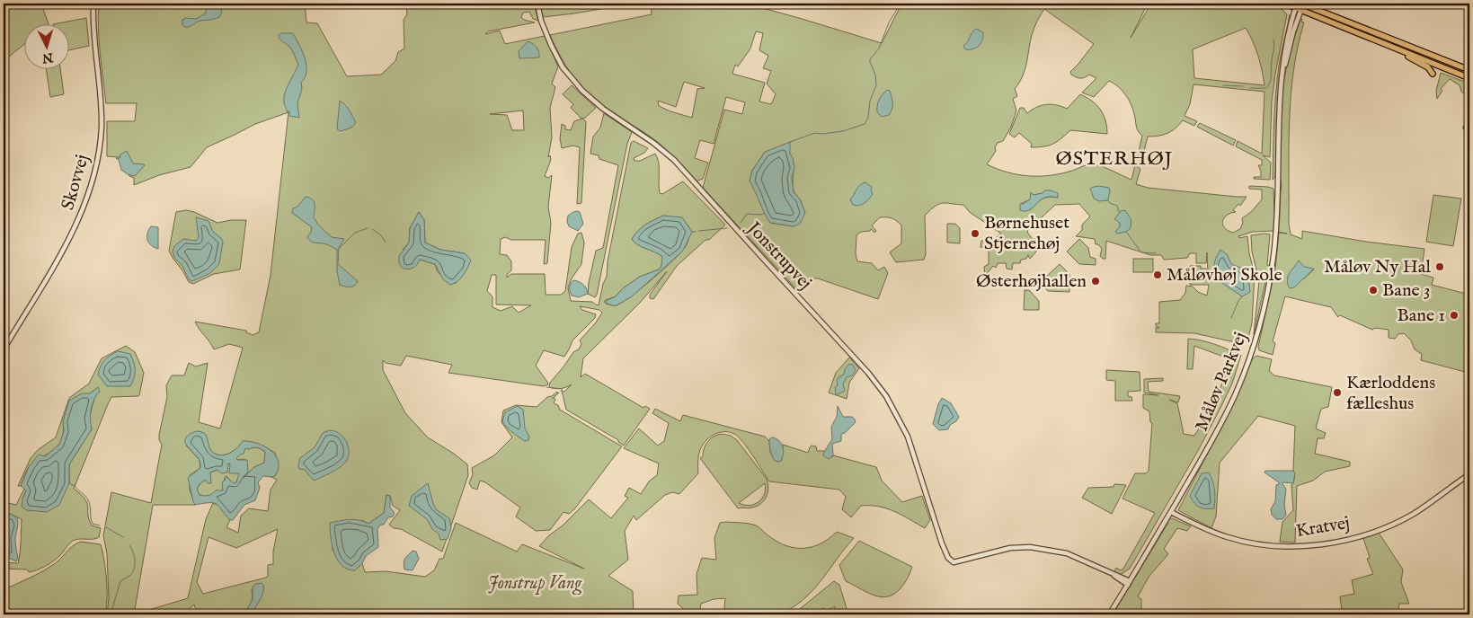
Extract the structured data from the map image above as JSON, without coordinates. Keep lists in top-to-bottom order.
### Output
{
  "streets": {
    "street": [
      "Skovvej",
      "Jonstrupvej",
      "Måløv Parkvej",
      "Kratvej"
    ]
  },
  "crossings": [
    ["Jonstrupvej", "Måløv Parkvej"],
    ["Måløv Parkvej", "Kratvej"]
  ],
  "districts": ["ØSTERHØJ"],
  "parks": ["Jonstrup Vang"],
  "places": [
    "Børnehuset Stjernehøj",
    "Måløv Ny Hal",
    "Måløvhøj Skole",
    "Østerhøjhallen",
    "Bane 3",
    "Bane 1",
    "Kærloddens fælleshus"
  ],
  "north": "bottom"
}
